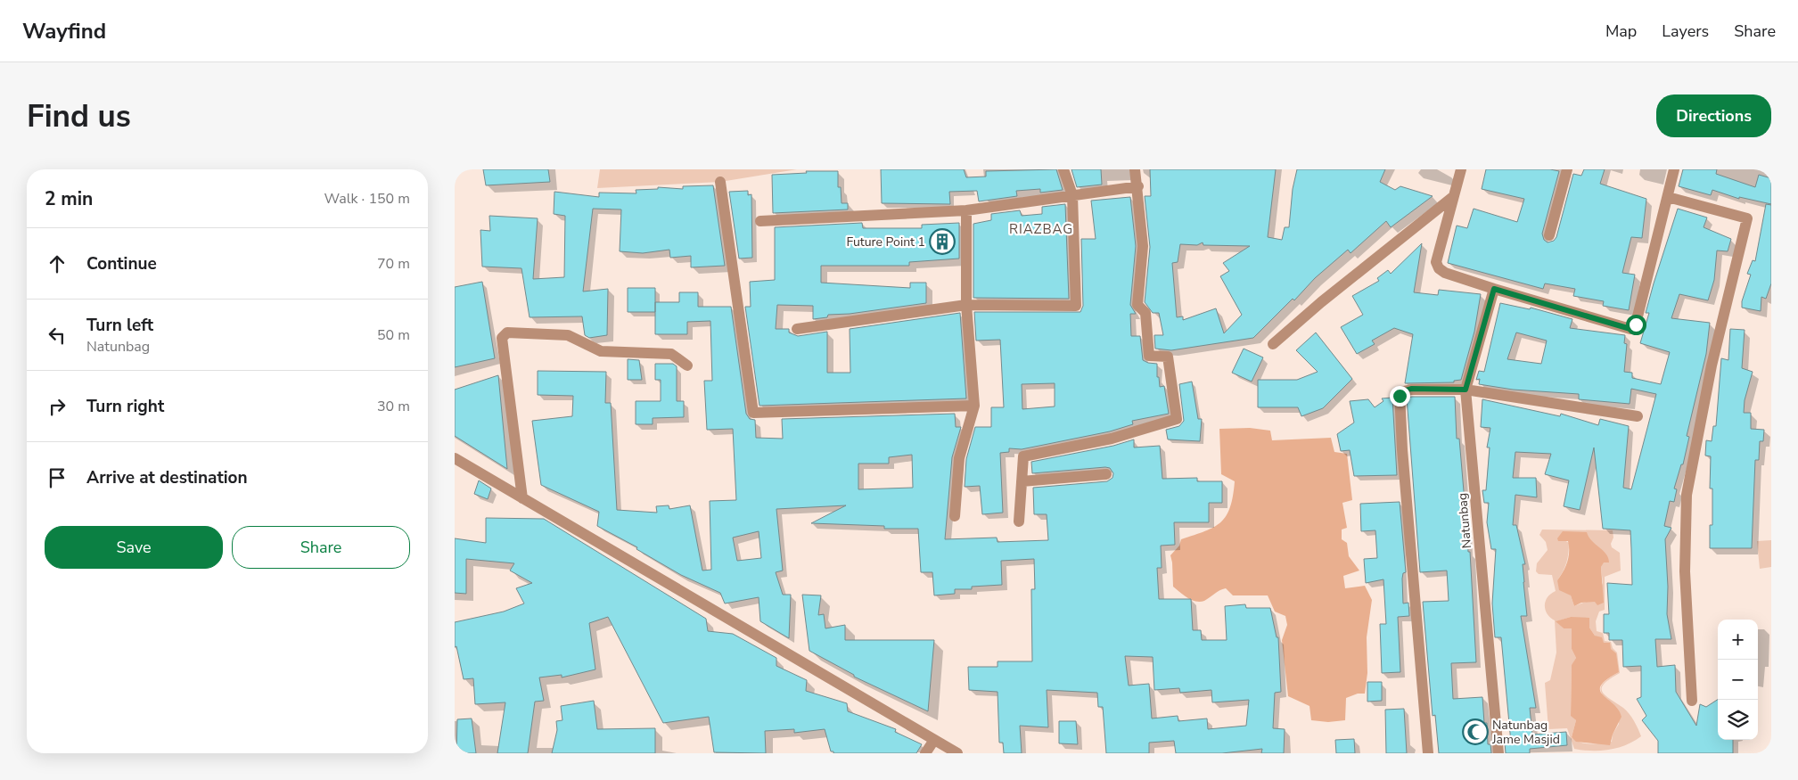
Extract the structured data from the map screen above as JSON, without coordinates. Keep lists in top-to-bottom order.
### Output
{
  "streets": {
    "street": ["Natunbag"]
  },
  "districts": ["RIAZBAG"],
  "places": {
    "building": ["Future Point 1"],
    "mosque": ["Natunbag Jame Masjid"]
  },
  "page": {
    "header": "Wayfind",
    "nav": ["Map", "Layers", "Share"],
    "buttons": [
      "Directions",
      ["Save", "Share"]
    ],
    "title": "Find us",
    "heading": ["2 min", "Walk · 150 m"],
    "list": [
      ["Continue", "70 m"],
      ["Turn left", "Natunbag", "50 m"],
      ["Turn right", "30 m"],
      "Arrive at destination"
    ],
    "map_buttons": ["+", "−"]
  }
}
